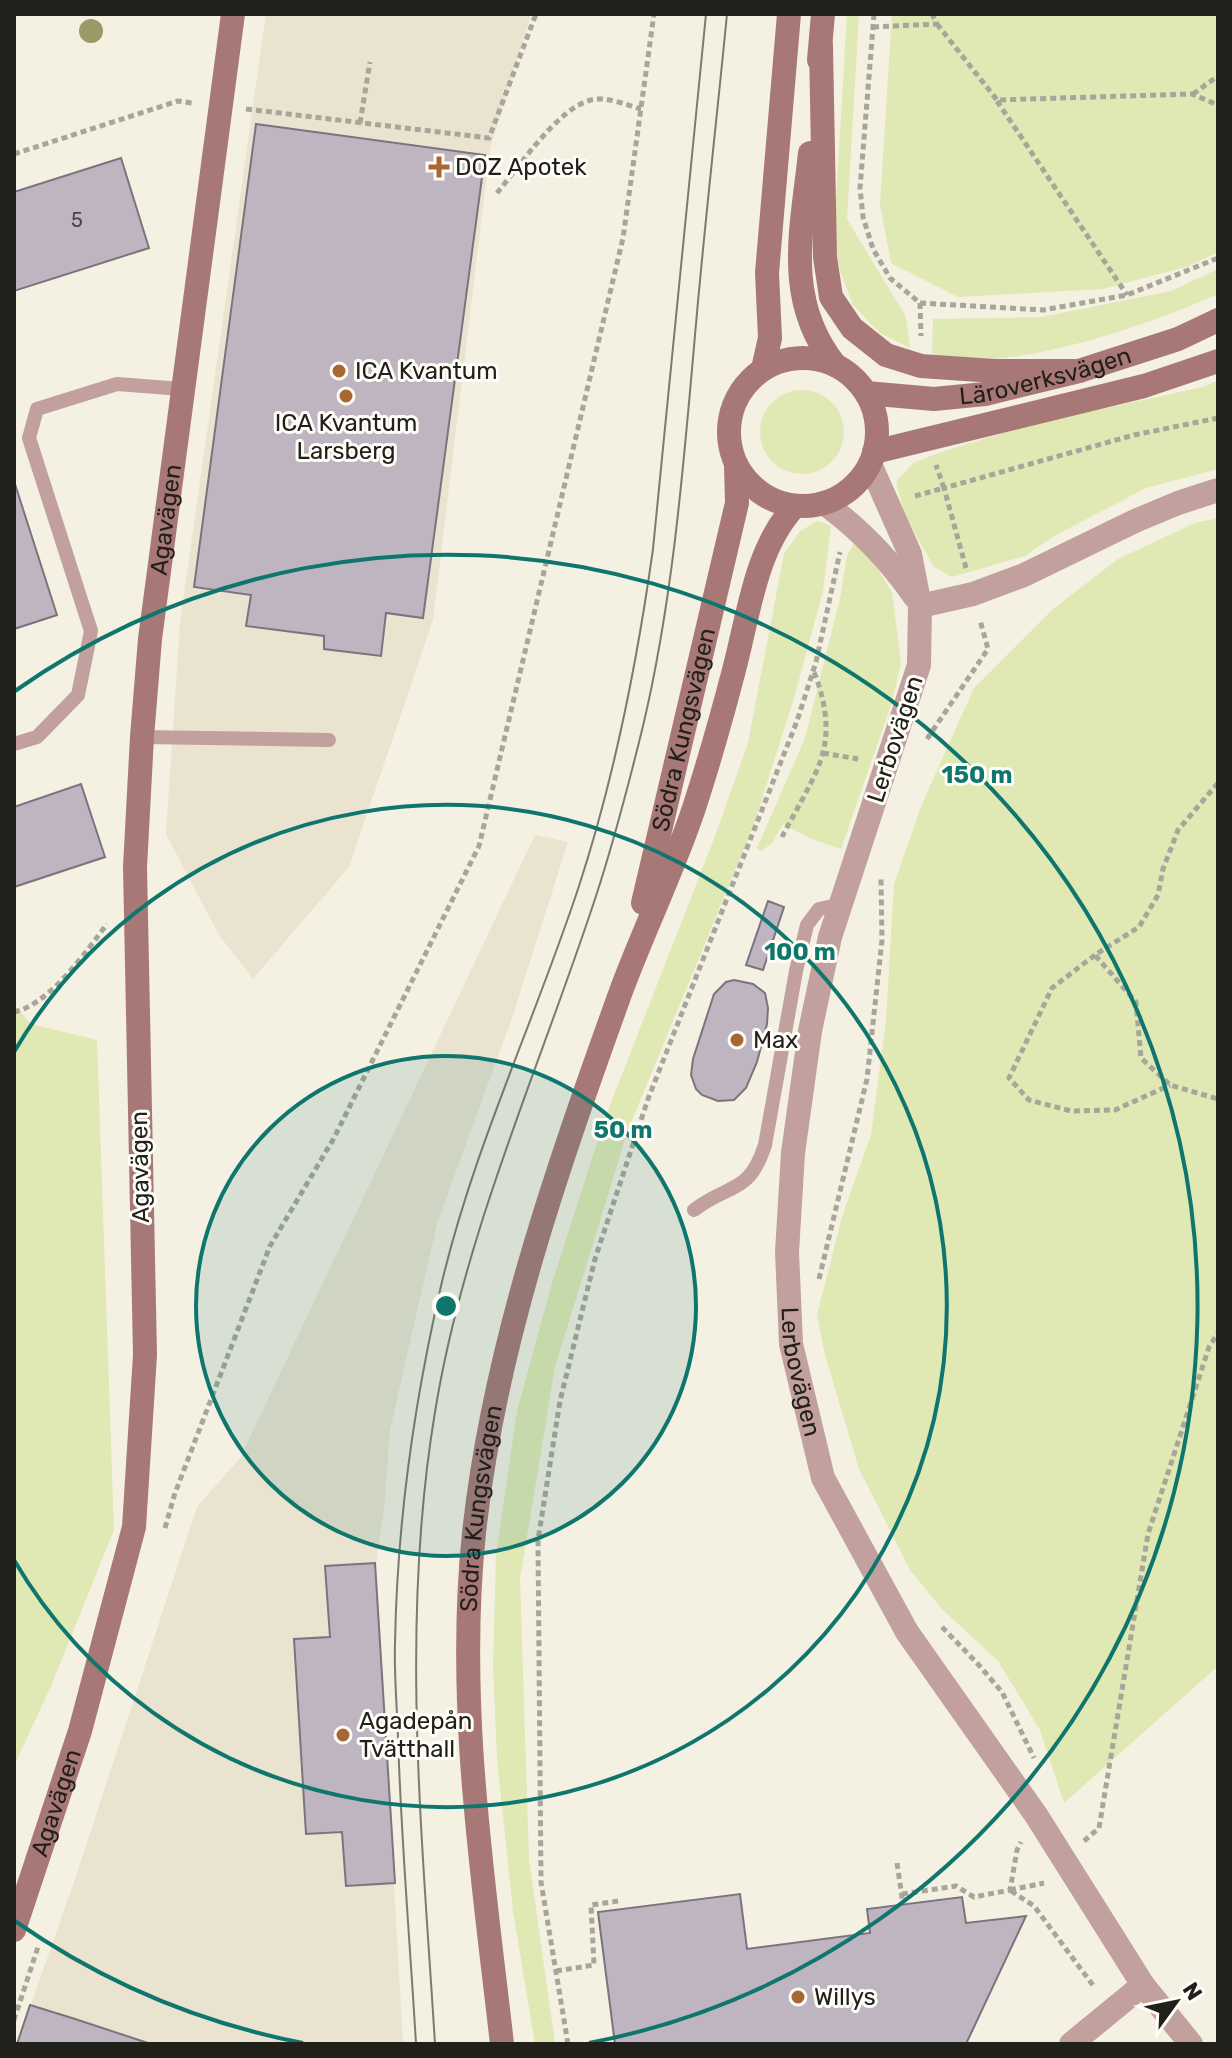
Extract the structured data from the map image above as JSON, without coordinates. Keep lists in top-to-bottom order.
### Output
{
  "streets": {
    "main road": ["Läroverksvägen", "Agavägen", "Södra Kungsvägen"],
    "street": ["Lerbovägen"]
  },
  "crossings": [
    ["Läroverksvägen", "Södra Kungsvägen"],
    ["Läroverksvägen", "Lerbovägen"],
    ["Södra Kungsvägen", "Lerbovägen"]
  ],
  "places": {
    "health": ["DOZ Apotek"],
    "other": [
      "ICA Kvantum",
      "ICA Kvantum Larsberg",
      "Max",
      "Agadepån Tvätthall",
      "Willys"
    ]
  },
  "house_numbers": ["5"],
  "north": "top right",
  "rings": ["150 m", "100 m", "50 m"]
}
